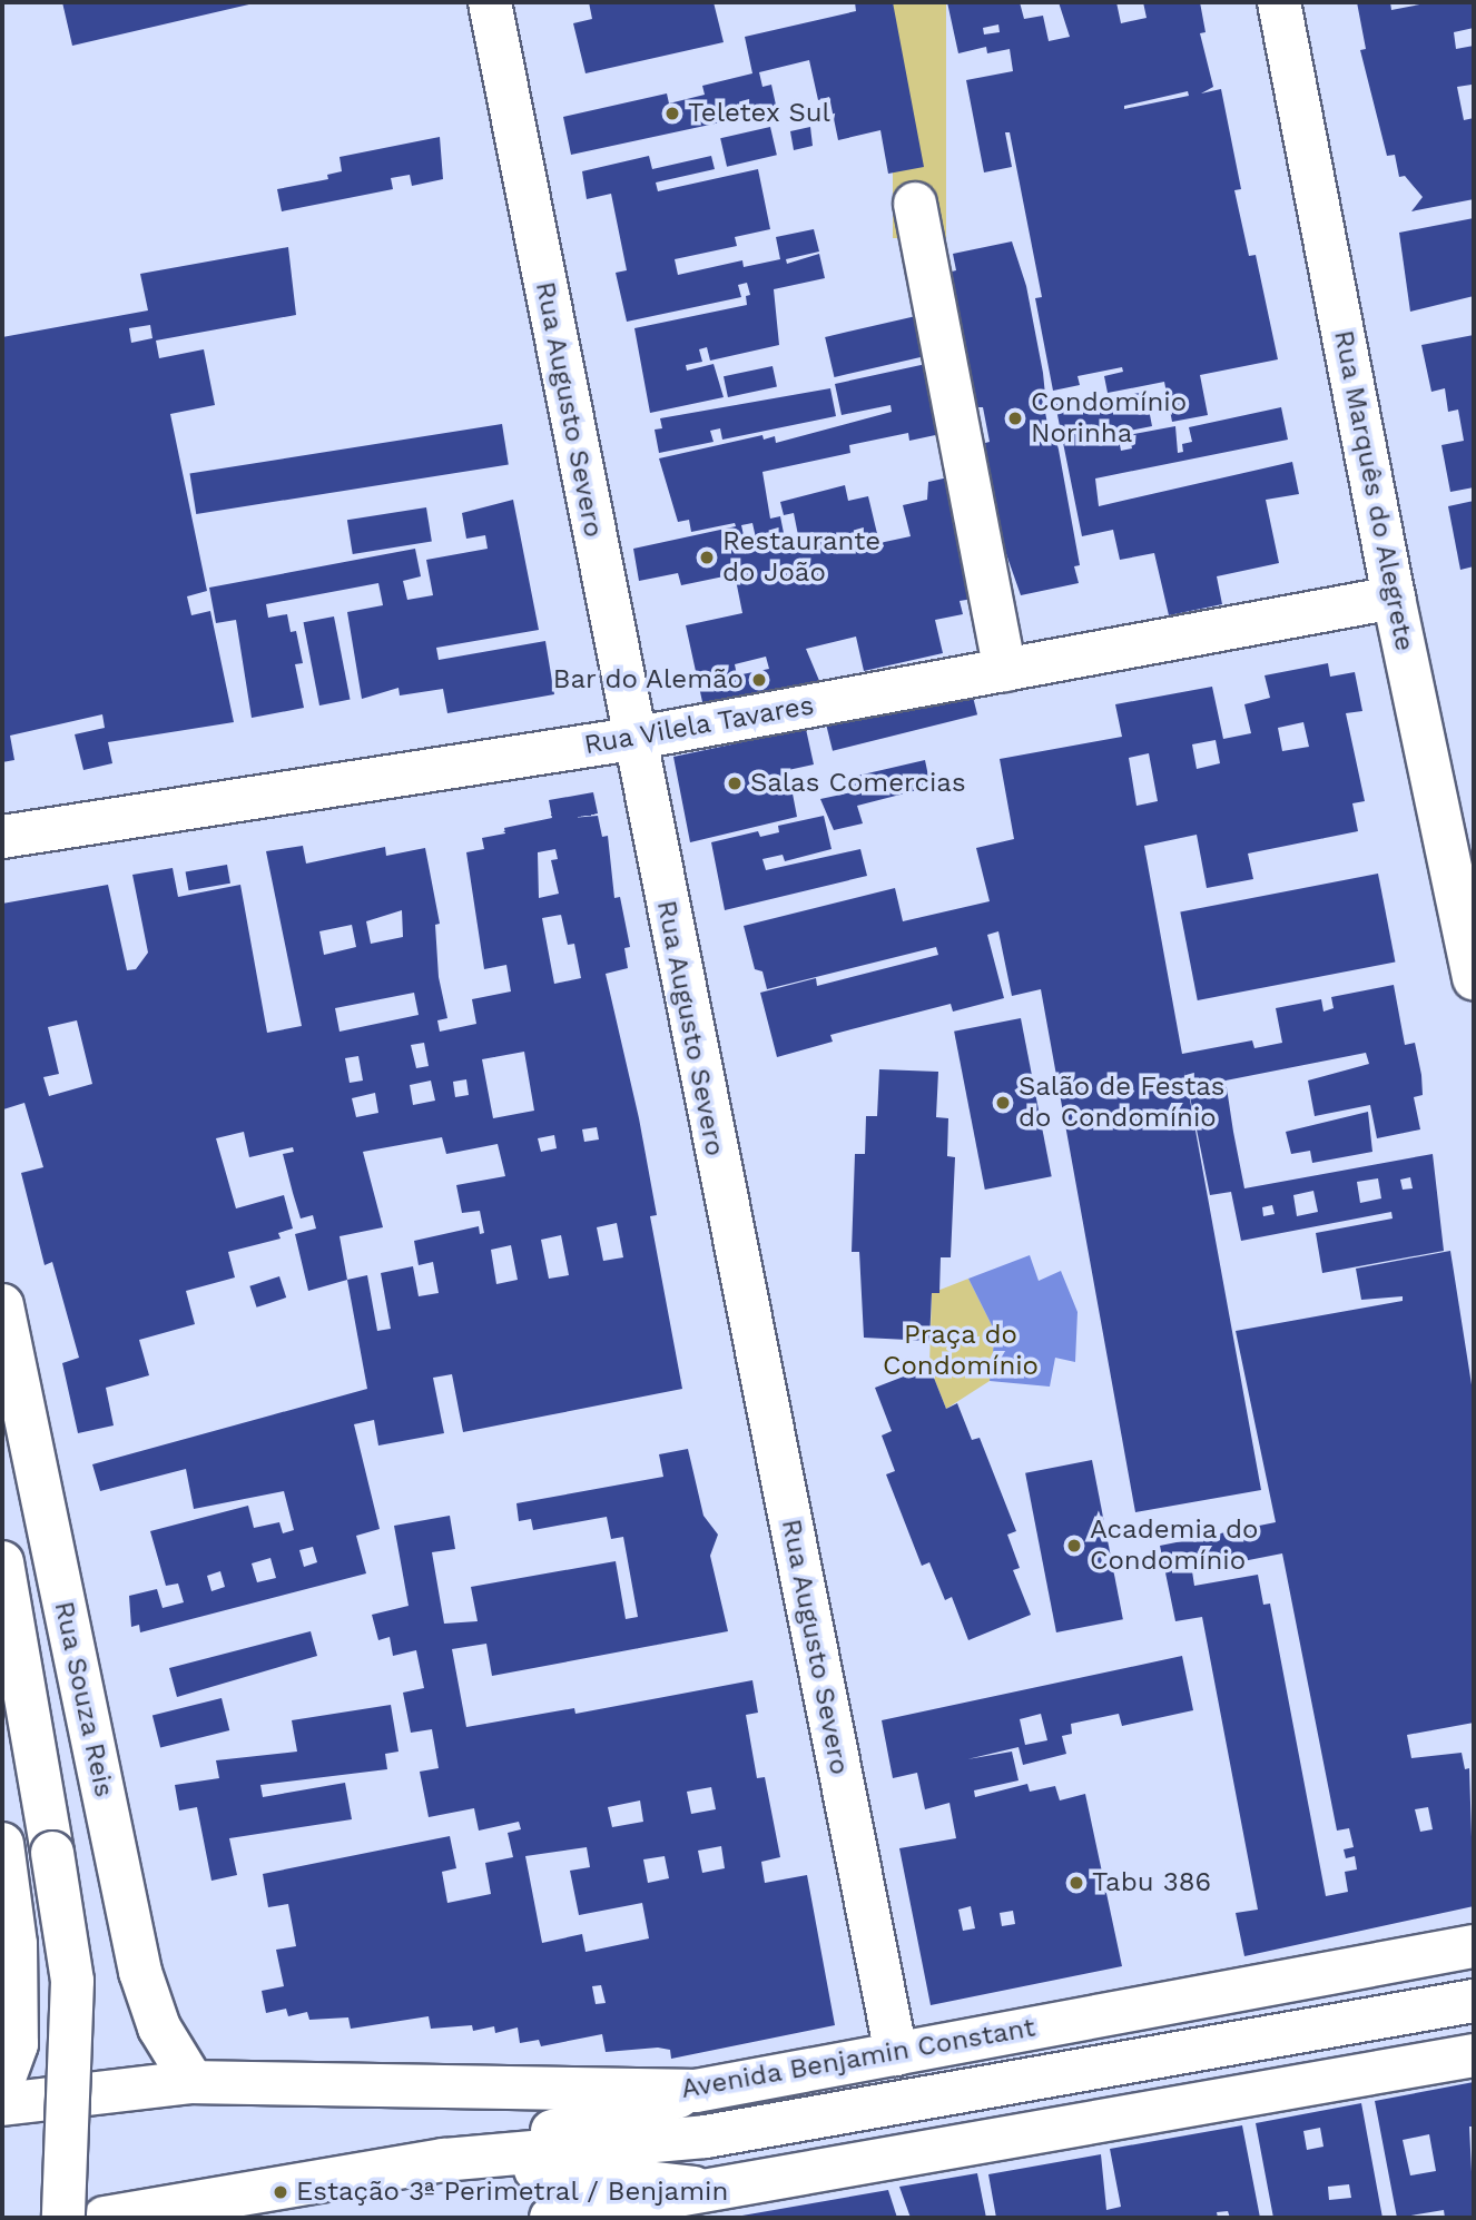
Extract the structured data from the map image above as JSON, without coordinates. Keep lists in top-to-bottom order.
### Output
{
  "streets": {
    "street": [
      "Rua Augusto Severo",
      "Rua Marquês do Alegrete",
      "Rua Vilela Tavares",
      "Rua Souza Reis",
      "Avenida Benjamin Constant"
    ]
  },
  "crossings": [
    ["Rua Augusto Severo", "Rua Vilela Tavares"],
    ["Rua Augusto Severo", "Avenida Benjamin Constant"],
    ["Rua Marquês do Alegrete", "Rua Vilela Tavares"],
    ["Rua Souza Reis", "Avenida Benjamin Constant"]
  ],
  "parks": ["Praça do Condomínio"],
  "places": [
    "Teletex Sul",
    "Condomínio Norinha",
    "Restaurante do João",
    "Bar do Alemão",
    "Salas Comercias",
    "Salão de Festas do Condomínio",
    "Academia do Condomínio",
    "Tabu 386",
    "Estação 3ª Perimetral / Benjamin"
  ]
}
